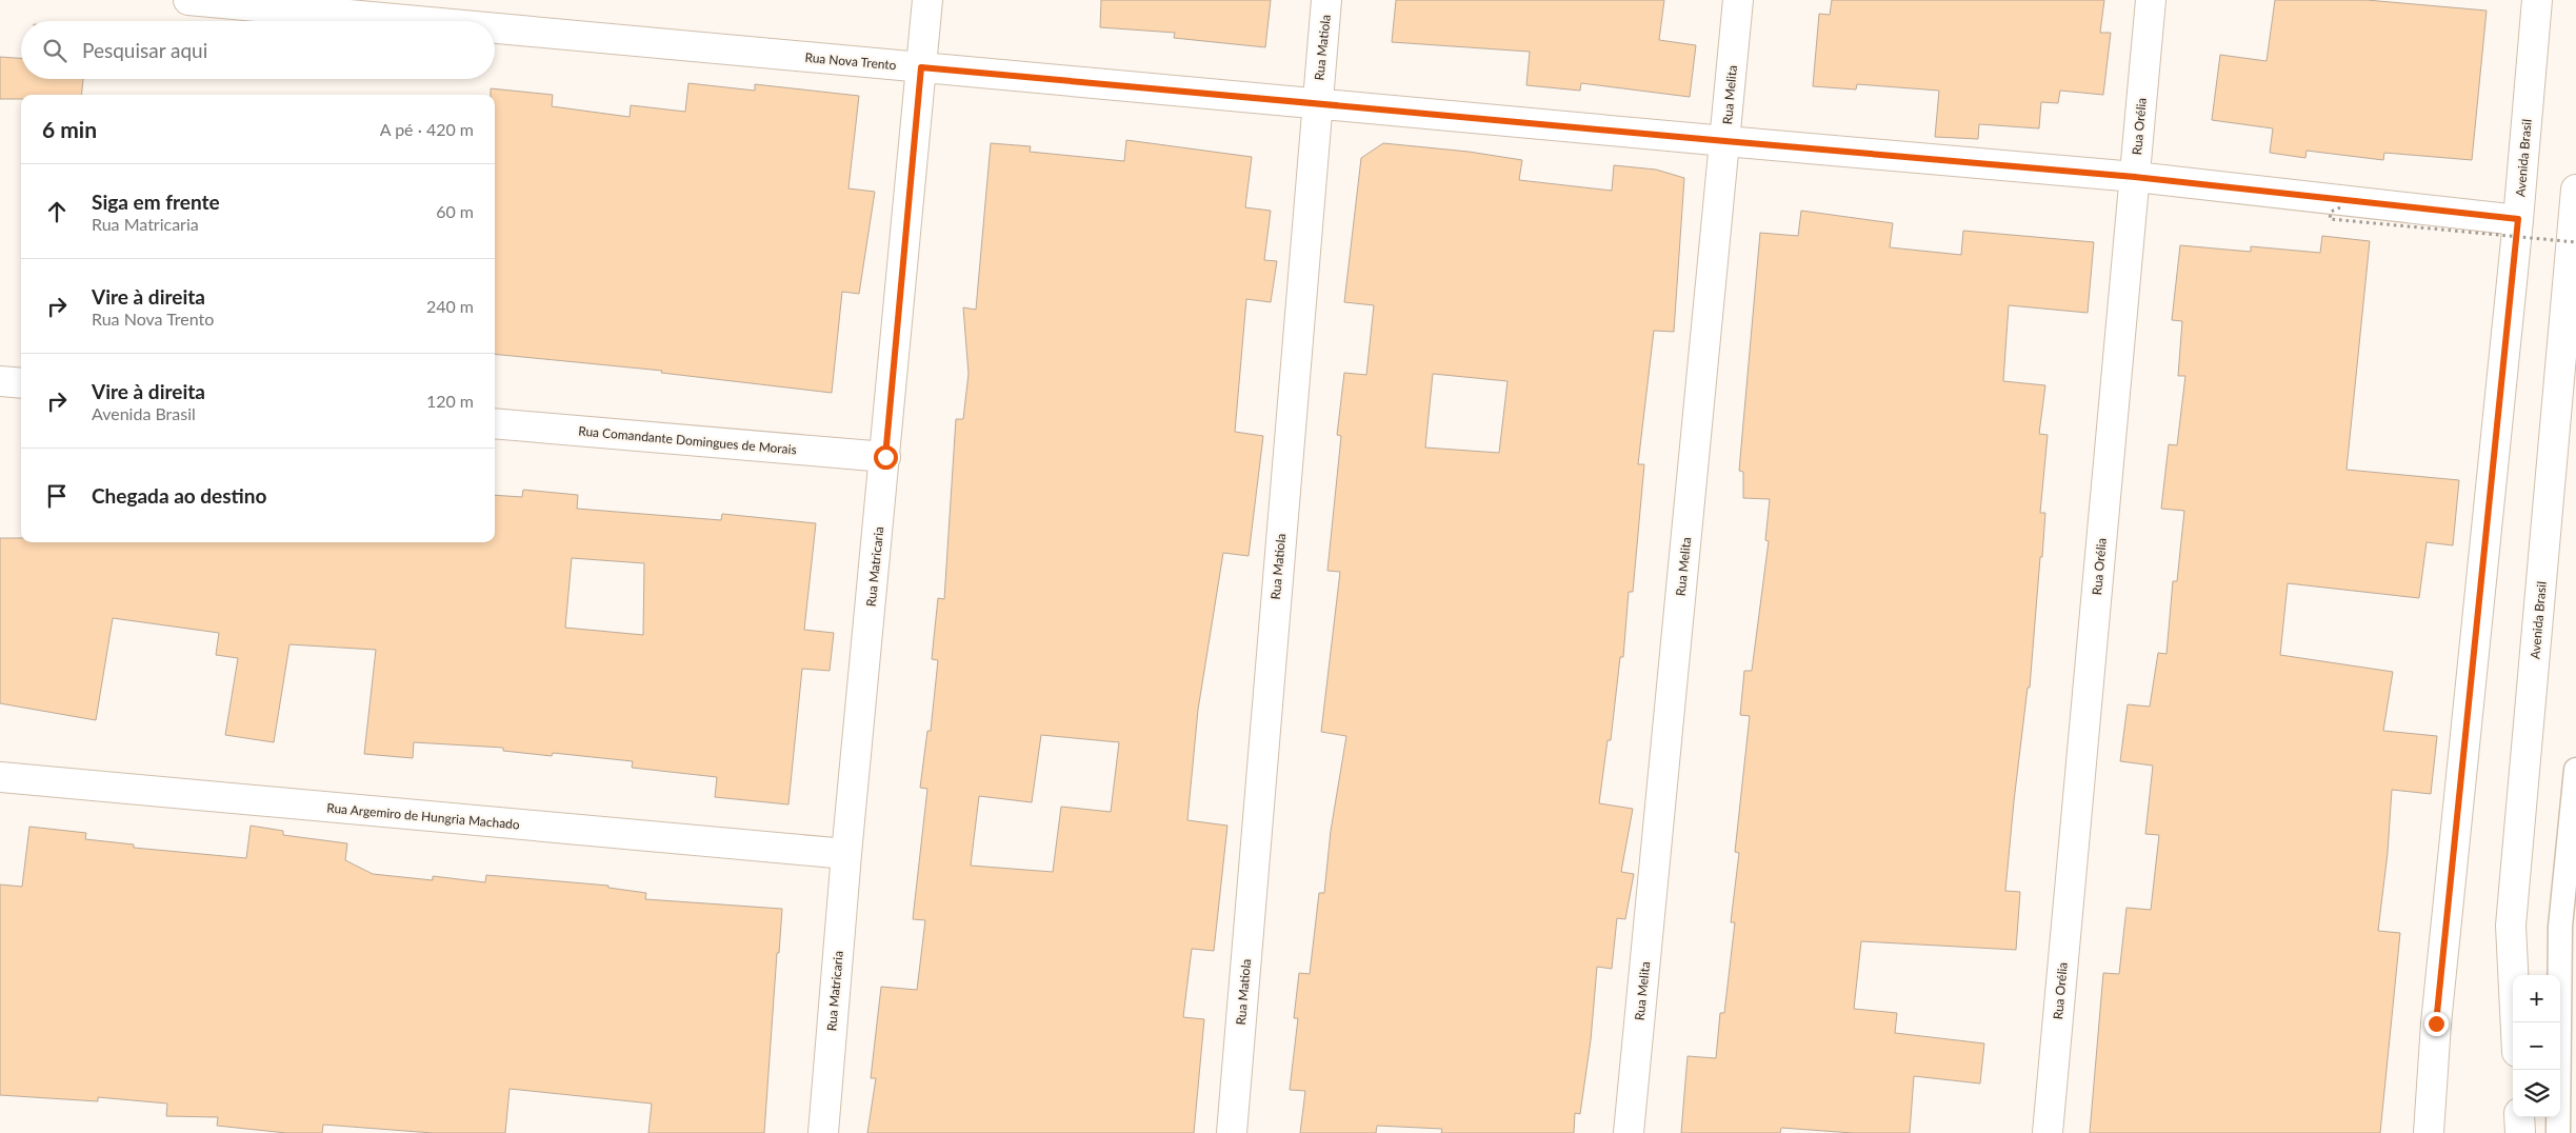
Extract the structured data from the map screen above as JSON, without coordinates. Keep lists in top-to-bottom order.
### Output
{
  "streets": {
    "main road": [
      "Rua Matiola",
      "Rua Nova Trento",
      "Rua Melita",
      "Rua Orélia",
      "Avenida Brasil",
      "Rua Comandante Domingues de Morais",
      "Rua Matricaria",
      "Rua Argemiro de Hungria Machado"
    ]
  },
  "crossings": [
    ["Rua Matiola", "Rua Nova Trento"],
    ["Rua Nova Trento", "Rua Melita"],
    ["Rua Nova Trento", "Rua Orélia"],
    ["Rua Nova Trento", "Avenida Brasil"],
    ["Rua Nova Trento", "Rua Matricaria"],
    ["Rua Comandante Domingues de Morais", "Rua Matricaria"],
    ["Rua Matricaria", "Rua Argemiro de Hungria Machado"]
  ],
  "page": {
    "search": "Pesquisar aqui",
    "heading": ["6 min", "A pé · 420 m"],
    "list": [
      ["Siga em frente", "Rua Matricaria", "60 m"],
      ["Vire à direita", "Rua Nova Trento", "240 m"],
      ["Vire à direita", "Avenida Brasil", "120 m"],
      "Chegada ao destino"
    ],
    "map_buttons": ["+", "−"]
  }
}
